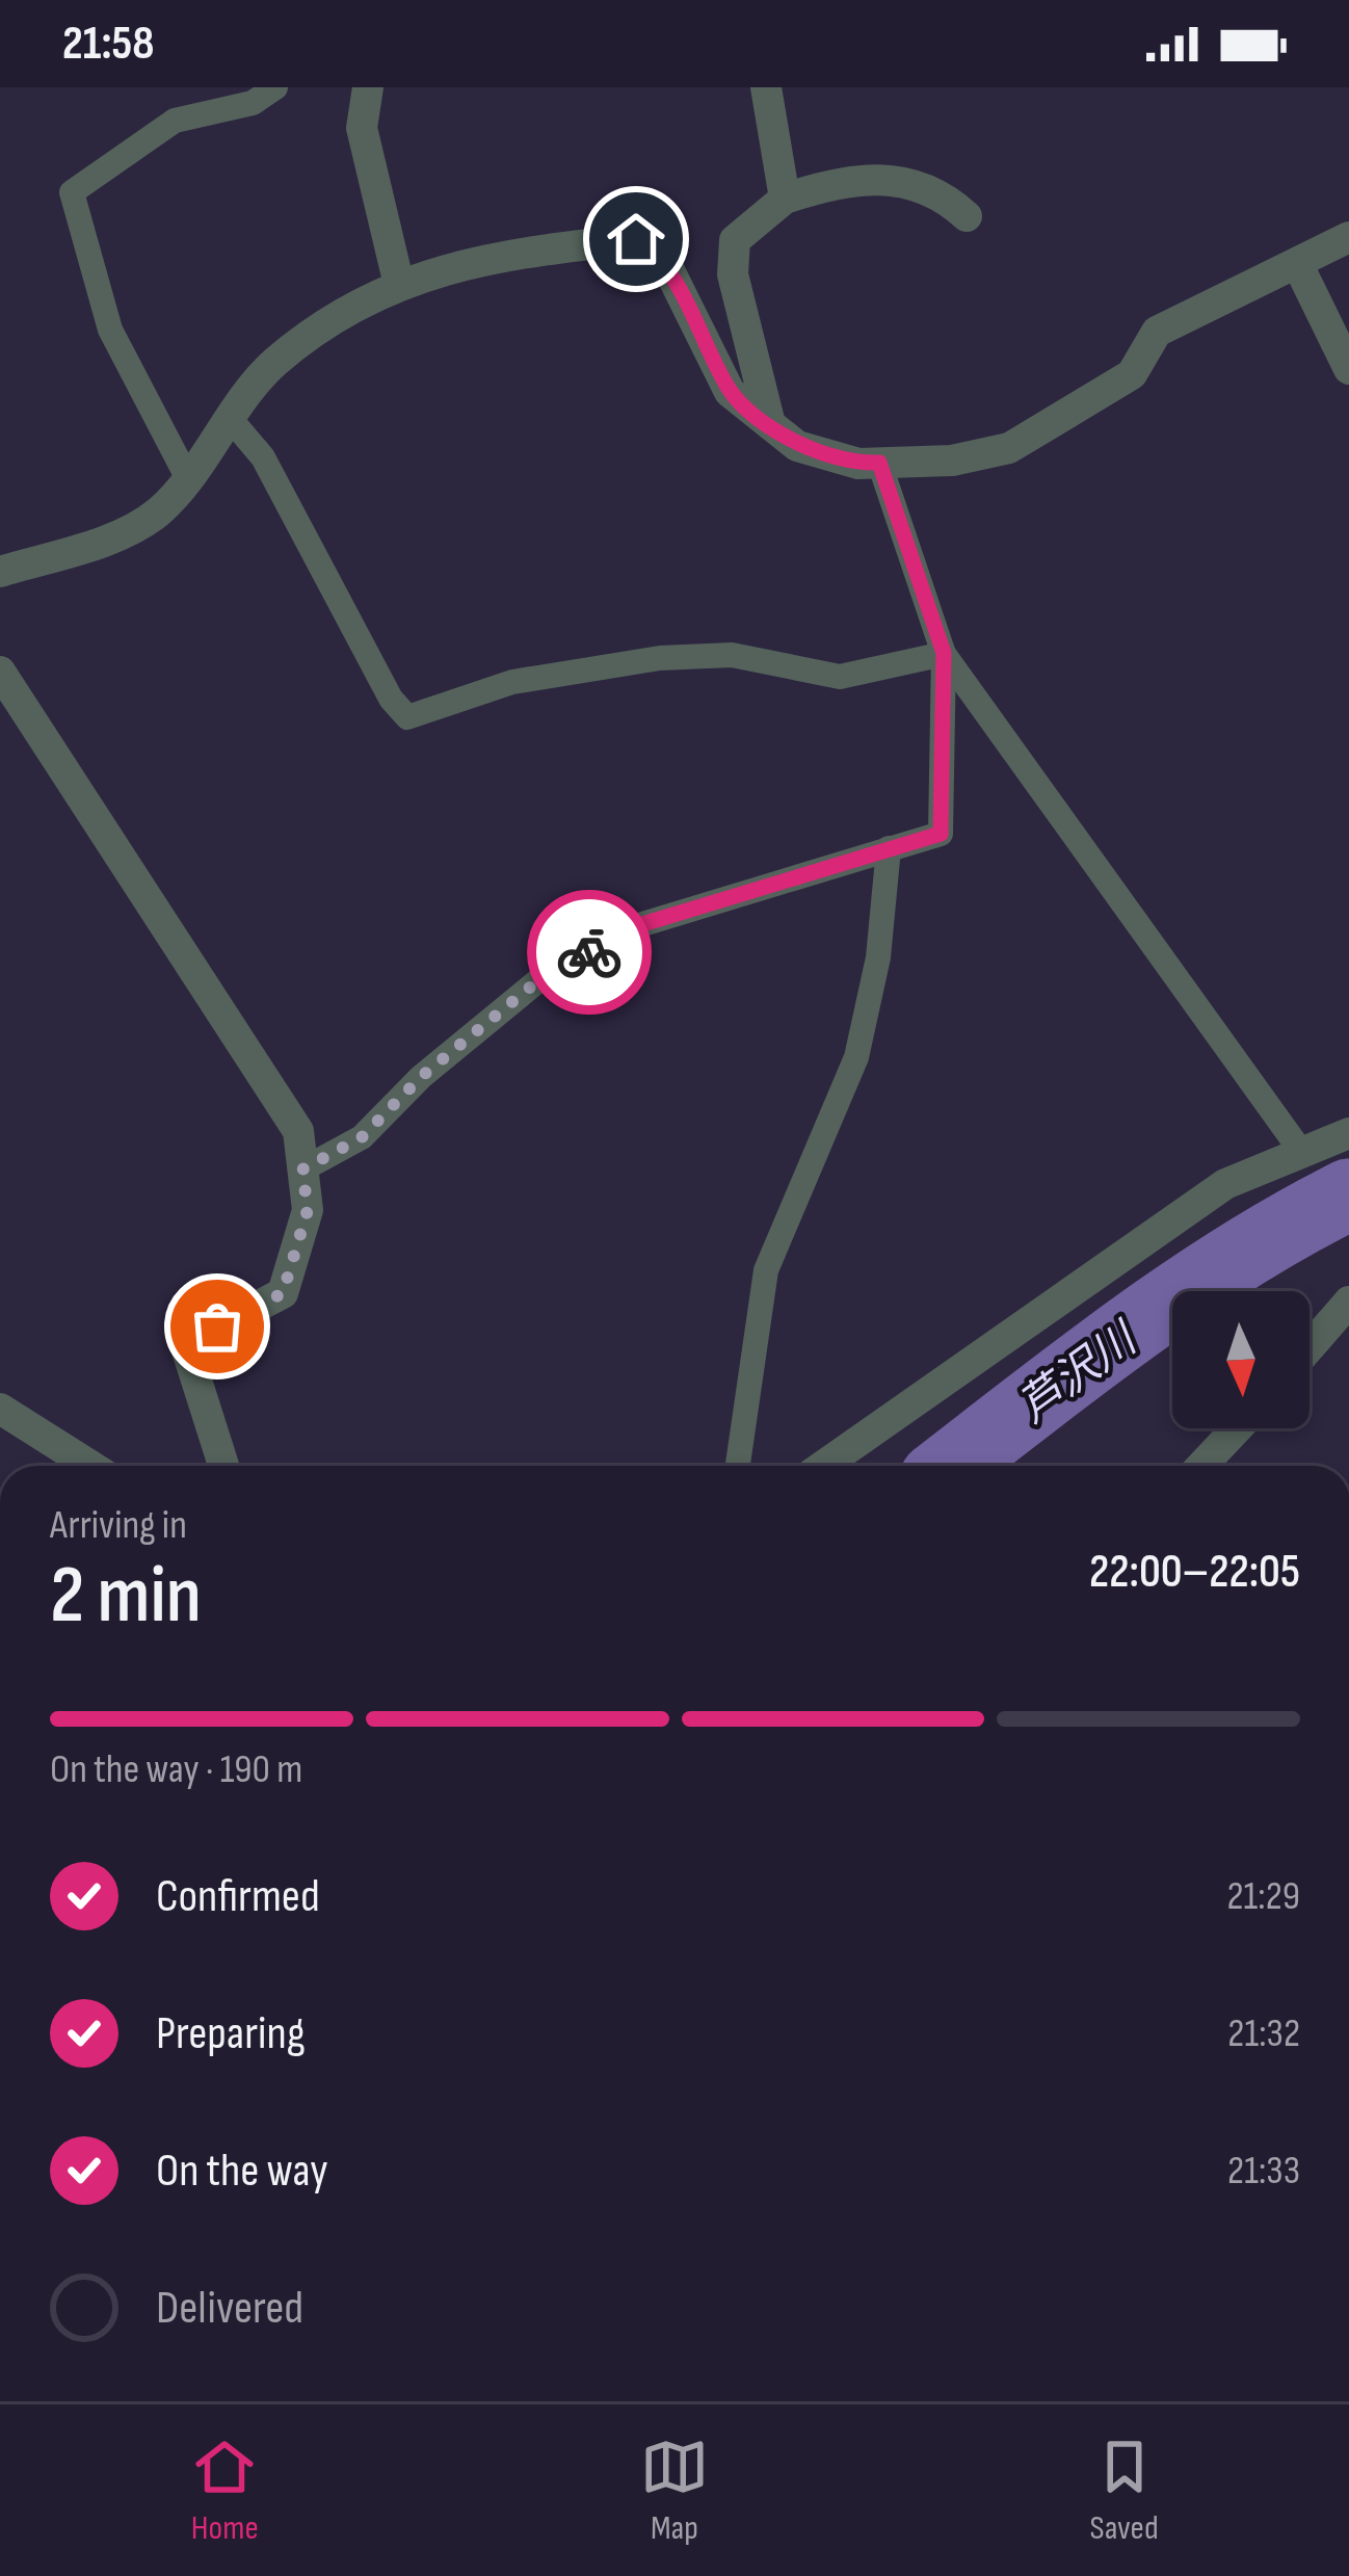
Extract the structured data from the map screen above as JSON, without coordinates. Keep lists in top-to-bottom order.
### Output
{
  "water": ["芦沢川"],
  "north": "bottom",
  "page": {
    "status": "21:58",
    "heading": ["2 min", "Arriving in", "22:00–22:05"],
    "bar": "On the way · 190 m",
    "list": [
      ["Confirmed", "21:29"],
      ["Preparing", "21:32"],
      ["On the way", "21:33"],
      "Delivered"
    ],
    "tabs": ["Home", "Map", "Saved"]
  }
}
